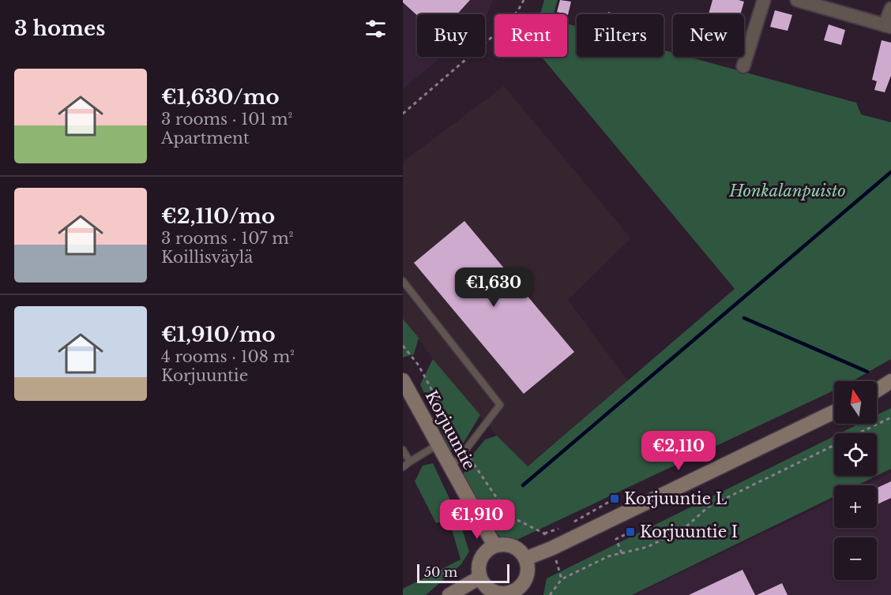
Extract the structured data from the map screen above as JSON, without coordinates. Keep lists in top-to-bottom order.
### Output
{
  "streets": {
    "main road": ["Korjuuntie"]
  },
  "parks": ["Honkalanpuisto"],
  "places": {
    "transit": ["Korjuuntie L", "Korjuuntie I"]
  },
  "scale_bar": "50 m",
  "north": "top",
  "page": {
    "heading": "3 homes",
    "chip": [
      "Buy",
      "Rent",
      "Filters",
      "New"
    ],
    "list": [
      {
        "name": "€1,630/mo",
        "note": "3 rooms · 101 m² · Apartment"
      },
      {
        "name": "€2,110/mo",
        "note": "3 rooms · 107 m² · Koillisväylä"
      },
      {
        "name": "€1,910/mo",
        "note": "4 rooms · 108 m² · Korjuuntie"
      }
    ],
    "price": ["€1,630", "€2,110", "€1,910"],
    "map_buttons": ["+", "−"],
    "scale": "50 m"
  }
}
